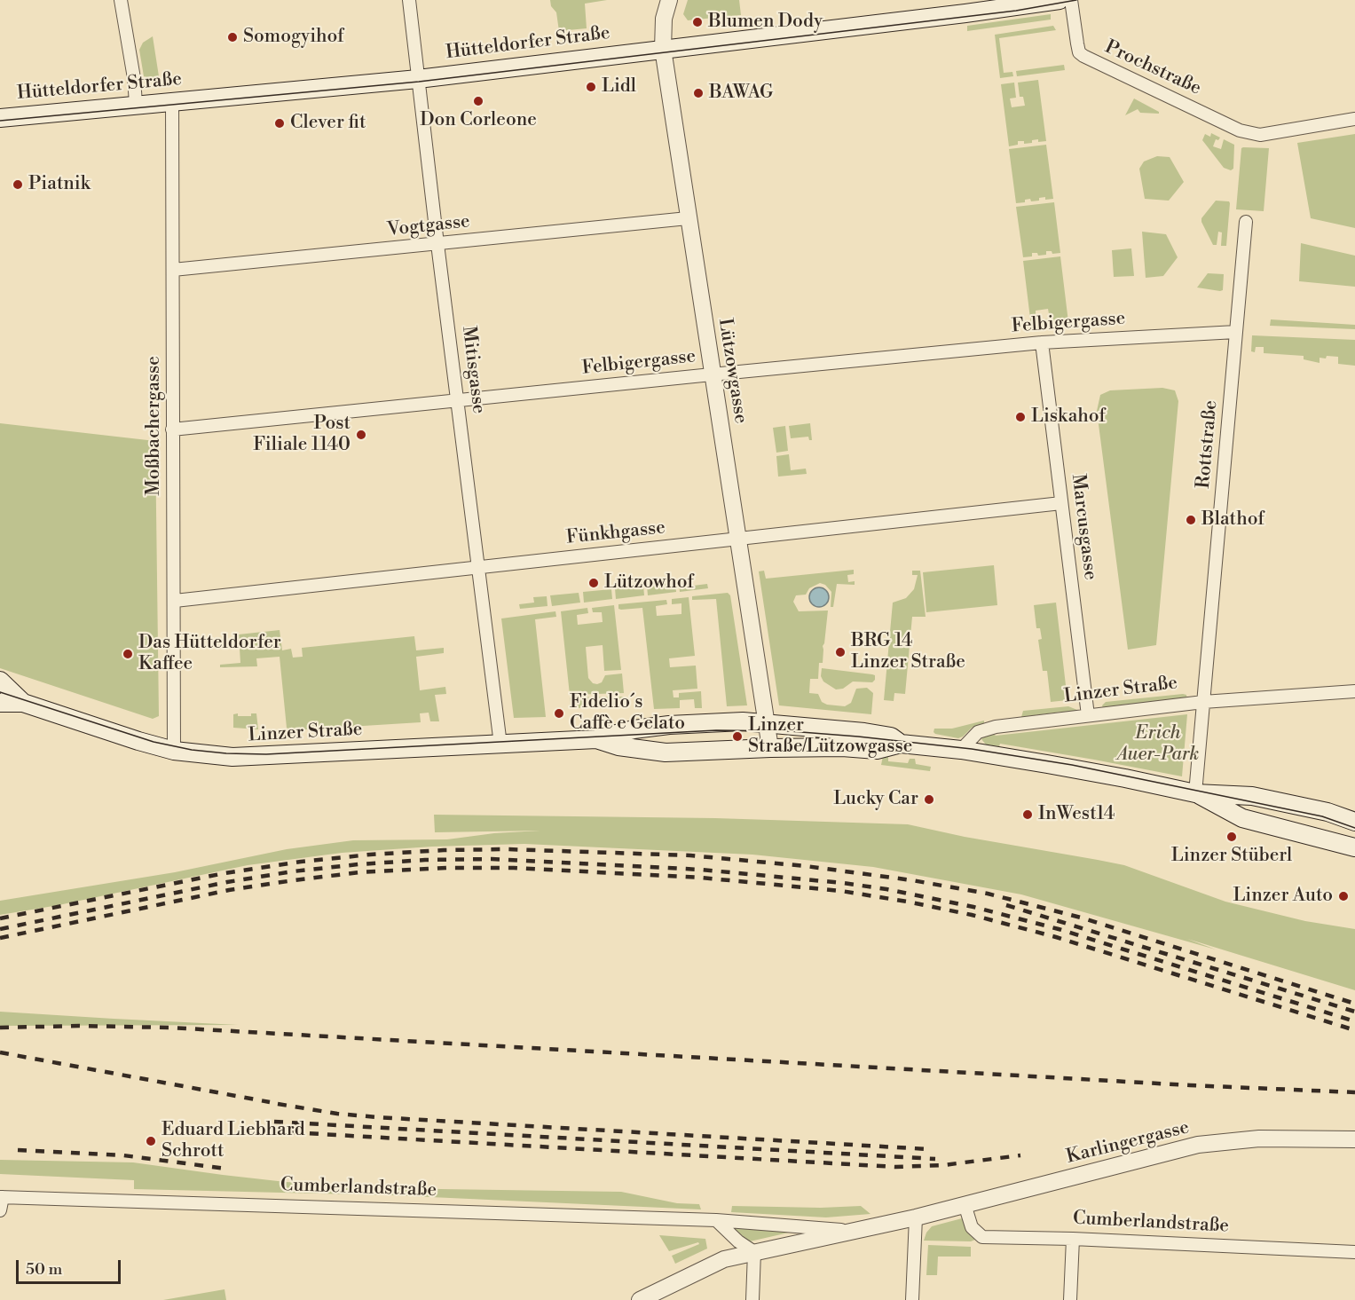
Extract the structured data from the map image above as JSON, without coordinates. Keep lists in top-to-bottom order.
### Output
{
  "streets": {
    "main road": ["Hütteldorfer Straße", "Linzer Straße"],
    "street": [
      "Prochstraße",
      "Vogtgasse",
      "Felbigergasse",
      "Mitisgasse",
      "Lützowgasse",
      "Moßbachergasse",
      "Rottstraße",
      "Marcusgasse",
      "Fünkhgasse",
      "Karlingergasse",
      "Cumberlandstraße"
    ]
  },
  "crossings": [
    ["Hütteldorfer Straße", "Mitisgasse"],
    ["Hütteldorfer Straße", "Lützowgasse"],
    ["Hütteldorfer Straße", "Moßbachergasse"],
    ["Vogtgasse", "Mitisgasse"],
    ["Vogtgasse", "Lützowgasse"],
    ["Vogtgasse", "Moßbachergasse"],
    ["Felbigergasse", "Mitisgasse"],
    ["Felbigergasse", "Lützowgasse"],
    ["Felbigergasse", "Moßbachergasse"],
    ["Felbigergasse", "Rottstraße"],
    ["Felbigergasse", "Marcusgasse"],
    ["Mitisgasse", "Fünkhgasse"],
    ["Mitisgasse", "Linzer Straße"],
    ["Lützowgasse", "Fünkhgasse"],
    ["Lützowgasse", "Linzer Straße"],
    ["Moßbachergasse", "Fünkhgasse"],
    ["Moßbachergasse", "Linzer Straße"],
    ["Rottstraße", "Linzer Straße"],
    ["Marcusgasse", "Fünkhgasse"],
    ["Marcusgasse", "Linzer Straße"],
    ["Karlingergasse", "Cumberlandstraße"]
  ],
  "parks": ["Erich Auer-Park"],
  "places": [
    "Blumen Dody",
    "Somogyihof",
    "Lidl",
    "BAWAG",
    "Don Corleone",
    "Clever fit",
    "Piatnik",
    "Liskahof",
    "Post Filiale 1140",
    "Blathof",
    "Lützowhof",
    "BRG 14 Linzer Straße",
    "Das Hütteldorfer Kaffee",
    "Fidelio´s Caffè e Gelato",
    "Linzer Straße/Lützowgasse",
    "Lucky Car",
    "InWest14",
    "Linzer Stüberl",
    "Linzer Auto",
    "Eduard Liebhard Schrott"
  ],
  "scale_bar": "50 m"
}
